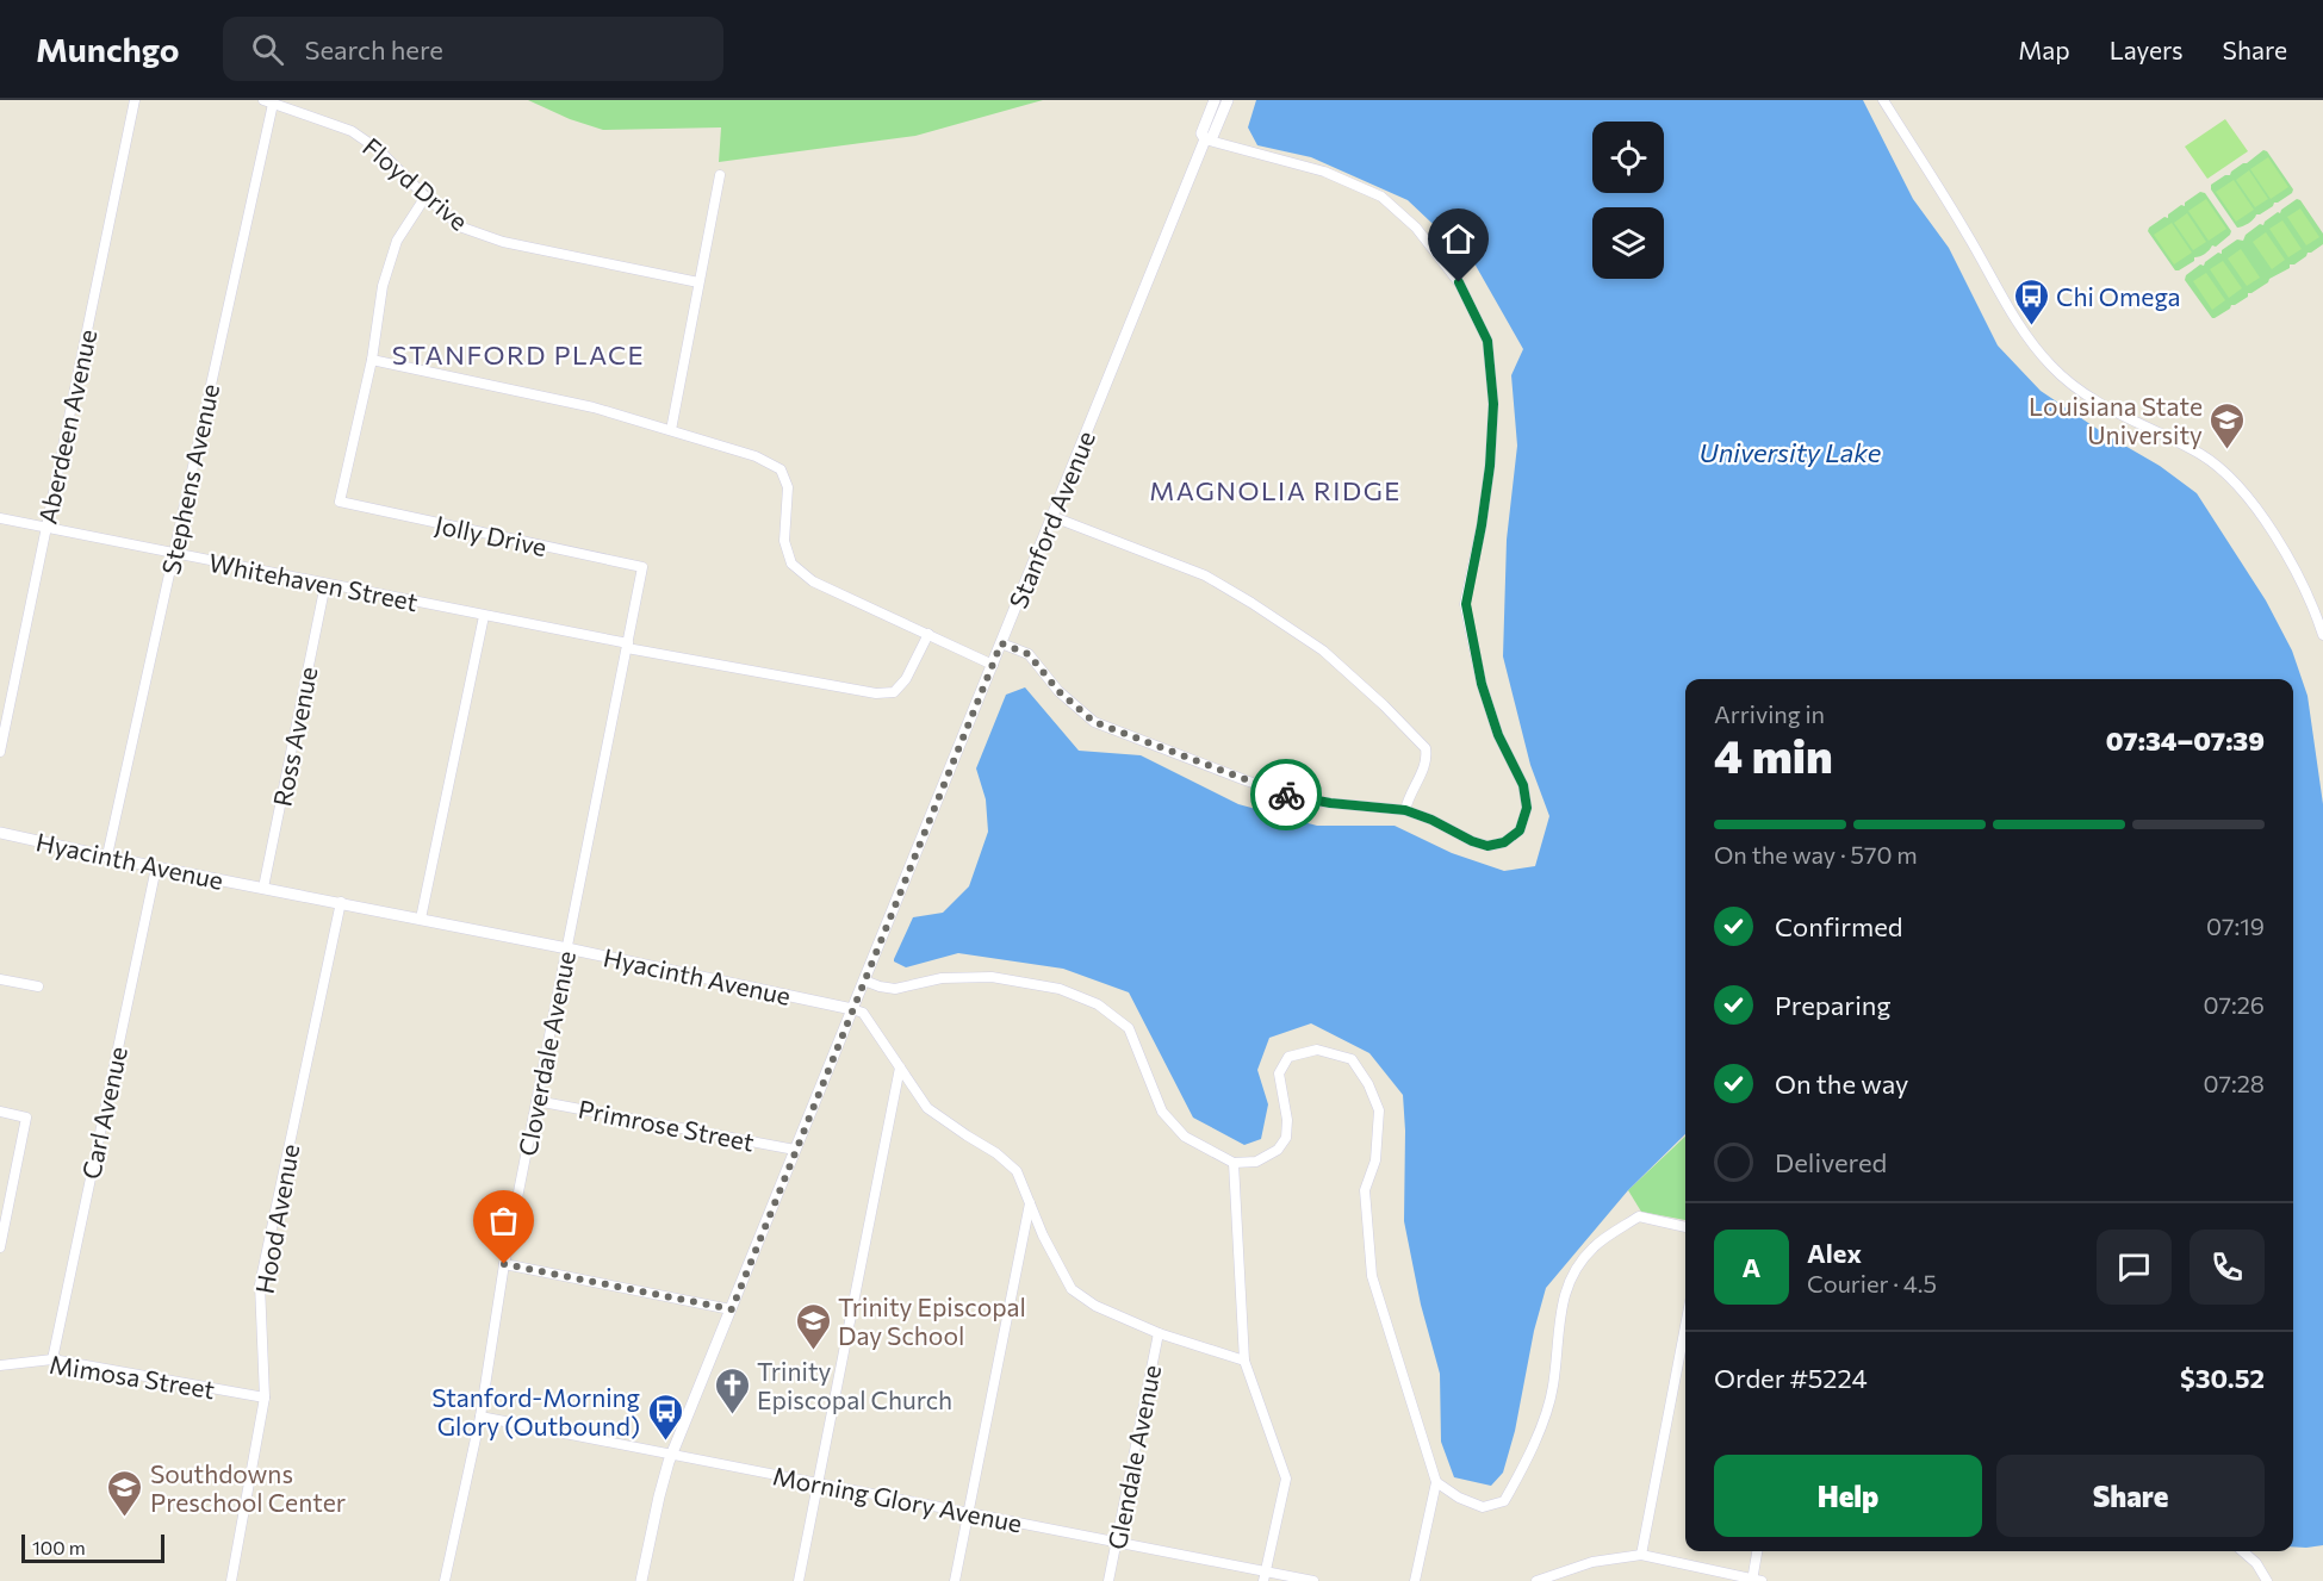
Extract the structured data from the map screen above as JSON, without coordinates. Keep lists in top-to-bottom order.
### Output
{
  "streets": {
    "street": [
      "Floyd Drive",
      "Aberdeen Avenue",
      "Stephens Avenue",
      "Stanford Avenue",
      "Jolly Drive",
      "Whitehaven Street",
      "Ross Avenue",
      "Hyacinth Avenue",
      "Cloverdale Avenue",
      "Carl Avenue",
      "Primrose Street",
      "Hood Avenue",
      "Mimosa Street",
      "Glendale Avenue",
      "Morning Glory Avenue"
    ]
  },
  "crossings": [
    ["Floyd Drive", "Stephens Avenue"],
    ["Aberdeen Avenue", "Whitehaven Street"],
    ["Stephens Avenue", "Whitehaven Street"],
    ["Stephens Avenue", "Hyacinth Avenue"],
    ["Stanford Avenue", "Hyacinth Avenue"],
    ["Stanford Avenue", "Primrose Street"],
    ["Stanford Avenue", "Morning Glory Avenue"],
    ["Jolly Drive", "Cloverdale Avenue"],
    ["Whitehaven Street", "Ross Avenue"],
    ["Whitehaven Street", "Cloverdale Avenue"],
    ["Ross Avenue", "Hyacinth Avenue"],
    ["Hyacinth Avenue", "Cloverdale Avenue"],
    ["Hyacinth Avenue", "Carl Avenue"],
    ["Hyacinth Avenue", "Hood Avenue"],
    ["Cloverdale Avenue", "Primrose Street"],
    ["Cloverdale Avenue", "Morning Glory Avenue"],
    ["Carl Avenue", "Mimosa Street"],
    ["Hood Avenue", "Mimosa Street"],
    ["Glendale Avenue", "Morning Glory Avenue"]
  ],
  "districts": ["STANFORD PLACE", "MAGNOLIA RIDGE"],
  "water": ["University Lake"],
  "places": {
    "bus stop": ["Chi Omega", "Stanford-Morning Glory (Outbound)"],
    "school or university": ["Louisiana State University", "Trinity Episcopal Day School", "Southdowns Preschool Center"],
    "church": ["Trinity Episcopal Church"]
  },
  "scale_bar": "100 m",
  "page": {
    "header": "Munchgo",
    "search": "Search here",
    "nav": ["Map", "Layers", "Share"],
    "heading": ["4 min", "Arriving in", "07:34–07:39"],
    "panel": [
      "Alex",
      "Courier · 4.5",
      "Order #5224",
      "$30.52"
    ],
    "bar": "On the way · 570 m",
    "list": [
      ["Confirmed", "07:19"],
      ["Preparing", "07:26"],
      ["On the way", "07:28"],
      "Delivered"
    ],
    "round": "A",
    "buttons": ["Help", "Share"],
    "scale": "100 m"
  }
}
